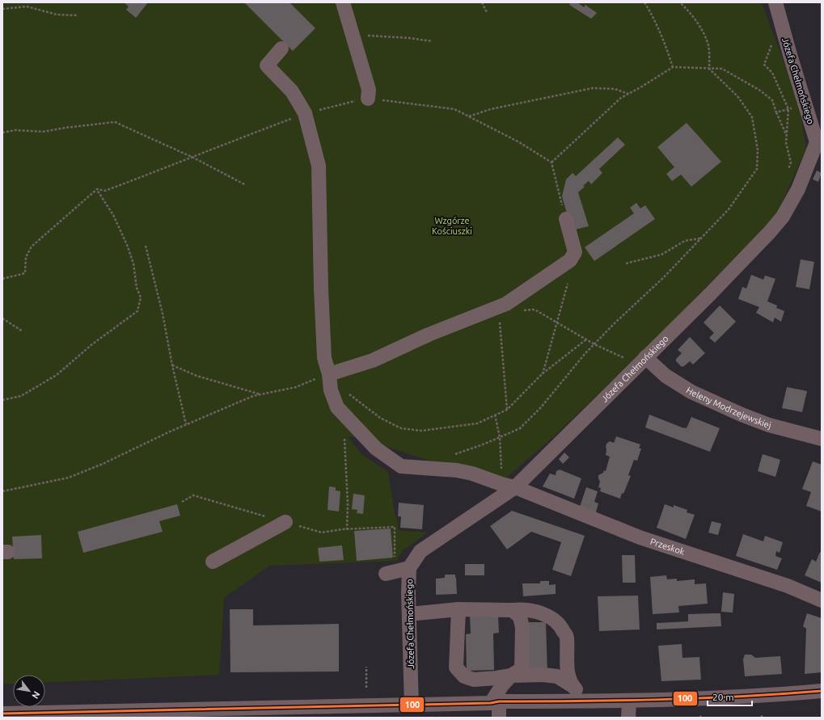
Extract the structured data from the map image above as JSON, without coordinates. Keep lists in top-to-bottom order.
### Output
{
  "streets": {
    "street": ["Józefa Chełmońskiego", "Heleny Modrzejewskiej", "Przeskok"]
  },
  "crossings": [
    ["Józefa Chełmońskiego", "Heleny Modrzejewskiej"],
    ["Józefa Chełmońskiego", "Przeskok"]
  ],
  "parks": ["Wzgórze Kościuszki"],
  "lines": ["transit line 100"],
  "scale_bar": "20 m",
  "north": "bottom right"
}
